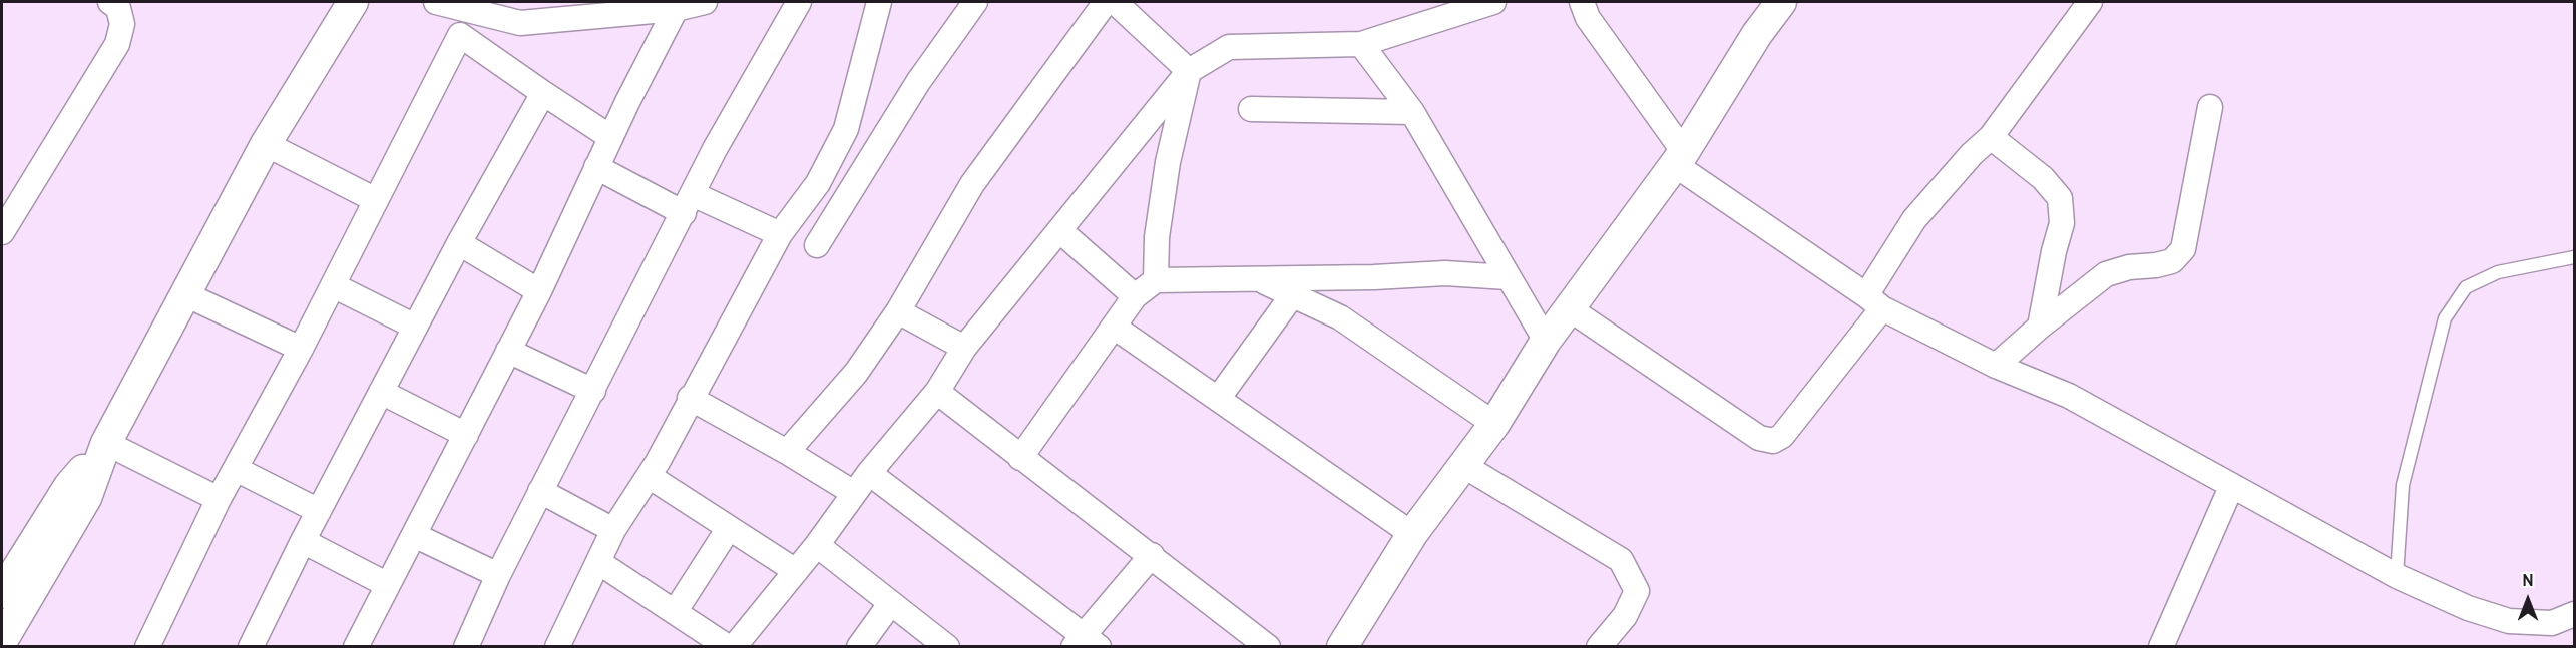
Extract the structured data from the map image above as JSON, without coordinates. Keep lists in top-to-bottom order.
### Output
{
  "north": "top"
}
